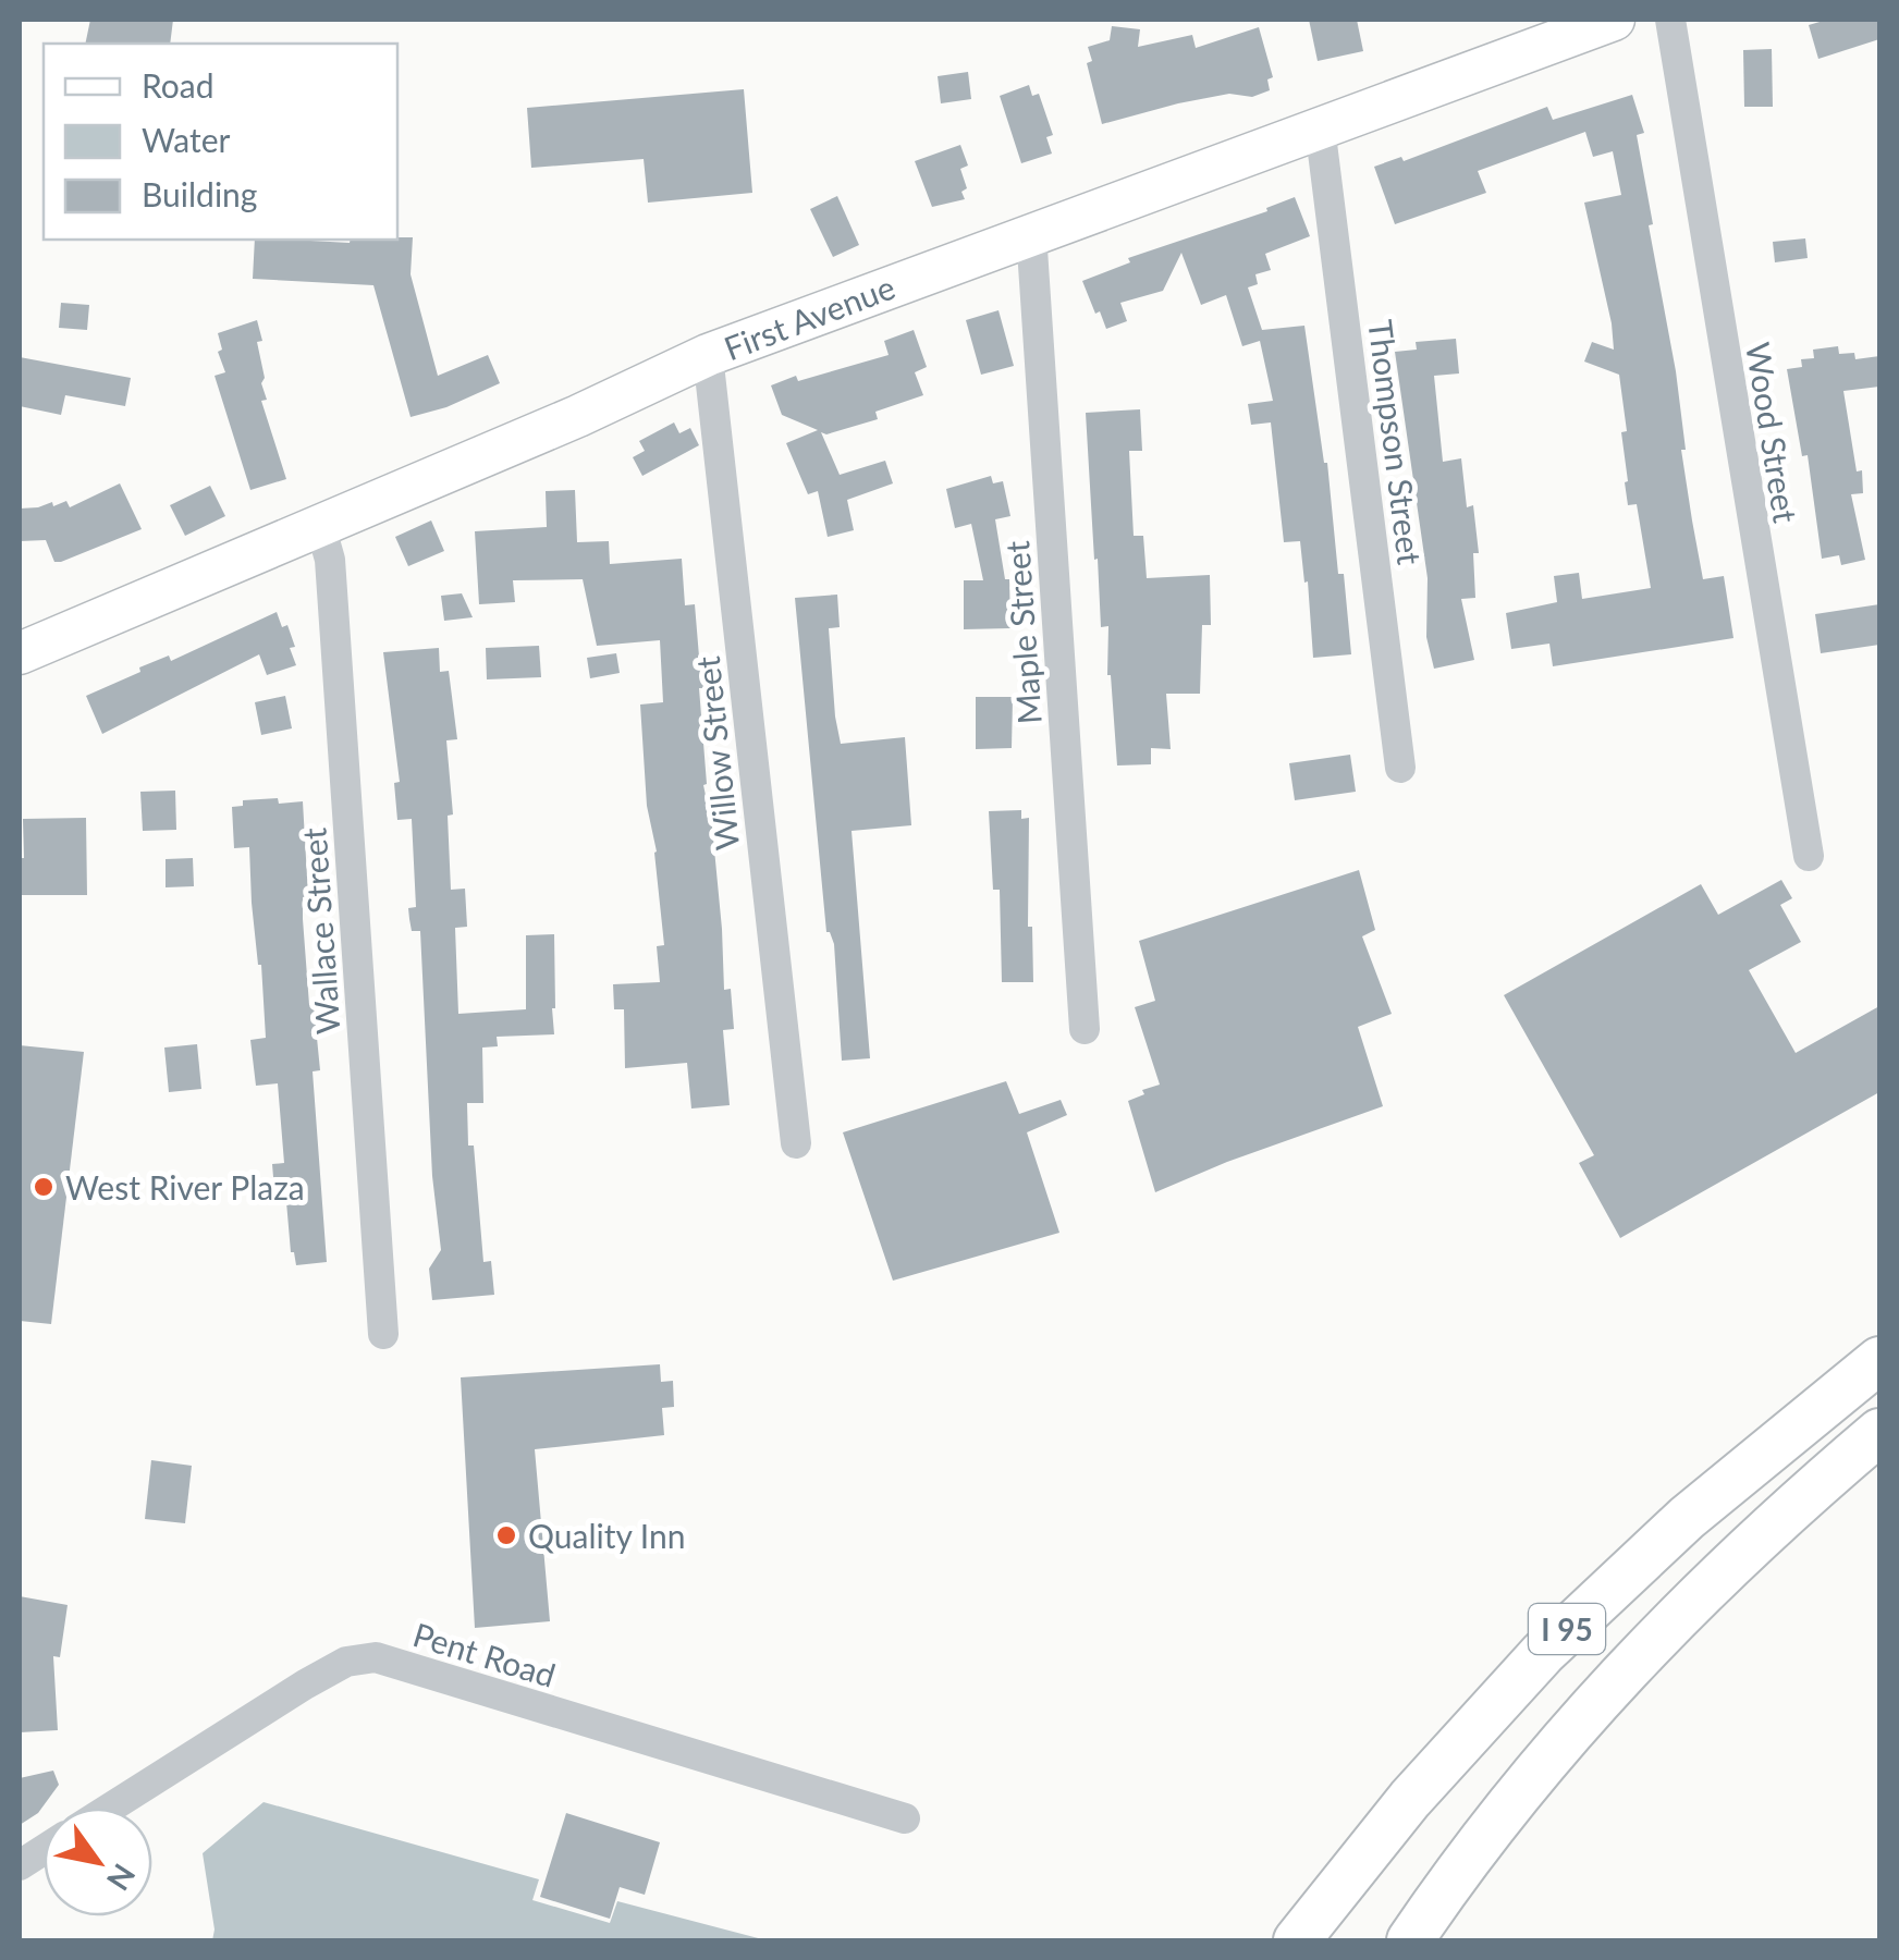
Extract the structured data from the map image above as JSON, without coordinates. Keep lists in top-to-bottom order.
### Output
{
  "streets": {
    "highway": ["I 95"],
    "main road": ["First Avenue"],
    "street": [
      "Wood Street",
      "Thompson Street",
      "Maple Street",
      "Willow Street",
      "Wallace Street",
      "Pent Road"
    ]
  },
  "crossings": [
    ["First Avenue", "Thompson Street"],
    ["First Avenue", "Maple Street"],
    ["First Avenue", "Willow Street"],
    ["First Avenue", "Wallace Street"]
  ],
  "places": ["West River Plaza", "Quality Inn"],
  "legend": ["Road", "Water", "Building"],
  "north": "bottom right"
}
